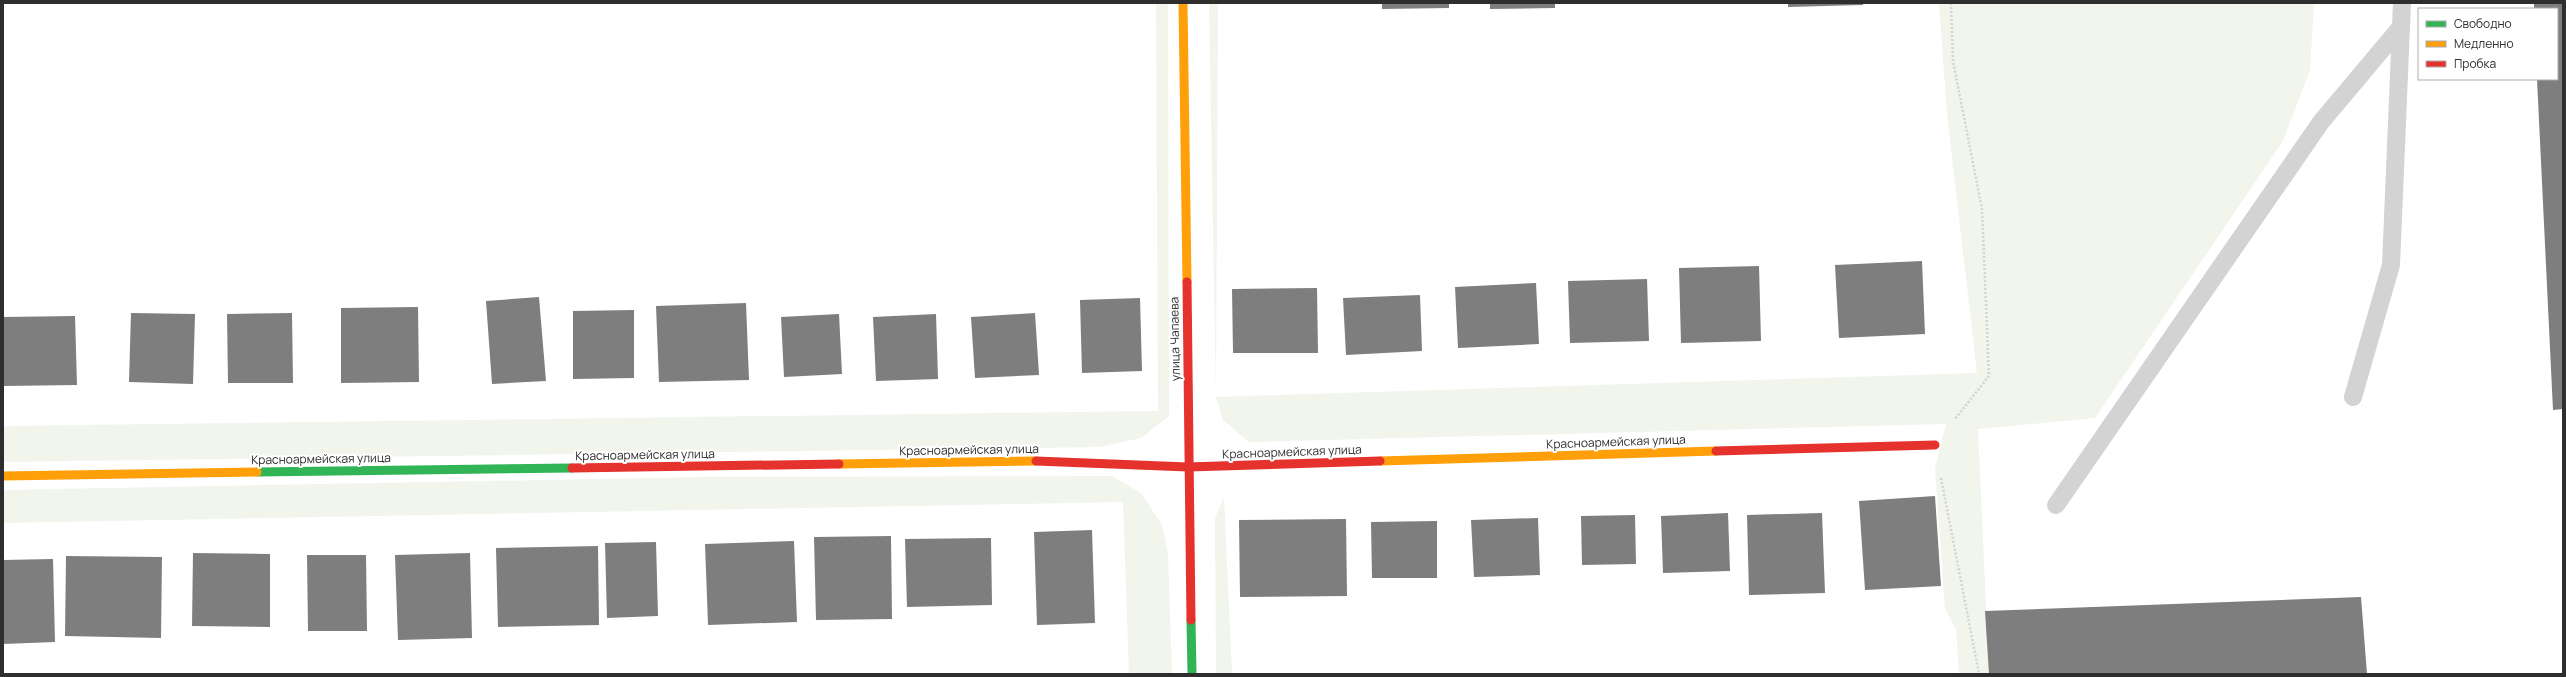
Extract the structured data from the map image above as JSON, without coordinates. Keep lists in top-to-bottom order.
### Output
{
  "streets": {
    "street": ["улица Чапаева", "Красноармейская улица"]
  },
  "crossings": [
    ["улица Чапаева", "Красноармейская улица"]
  ],
  "legend": ["Свободно", "Медленно", "Пробка"]
}
